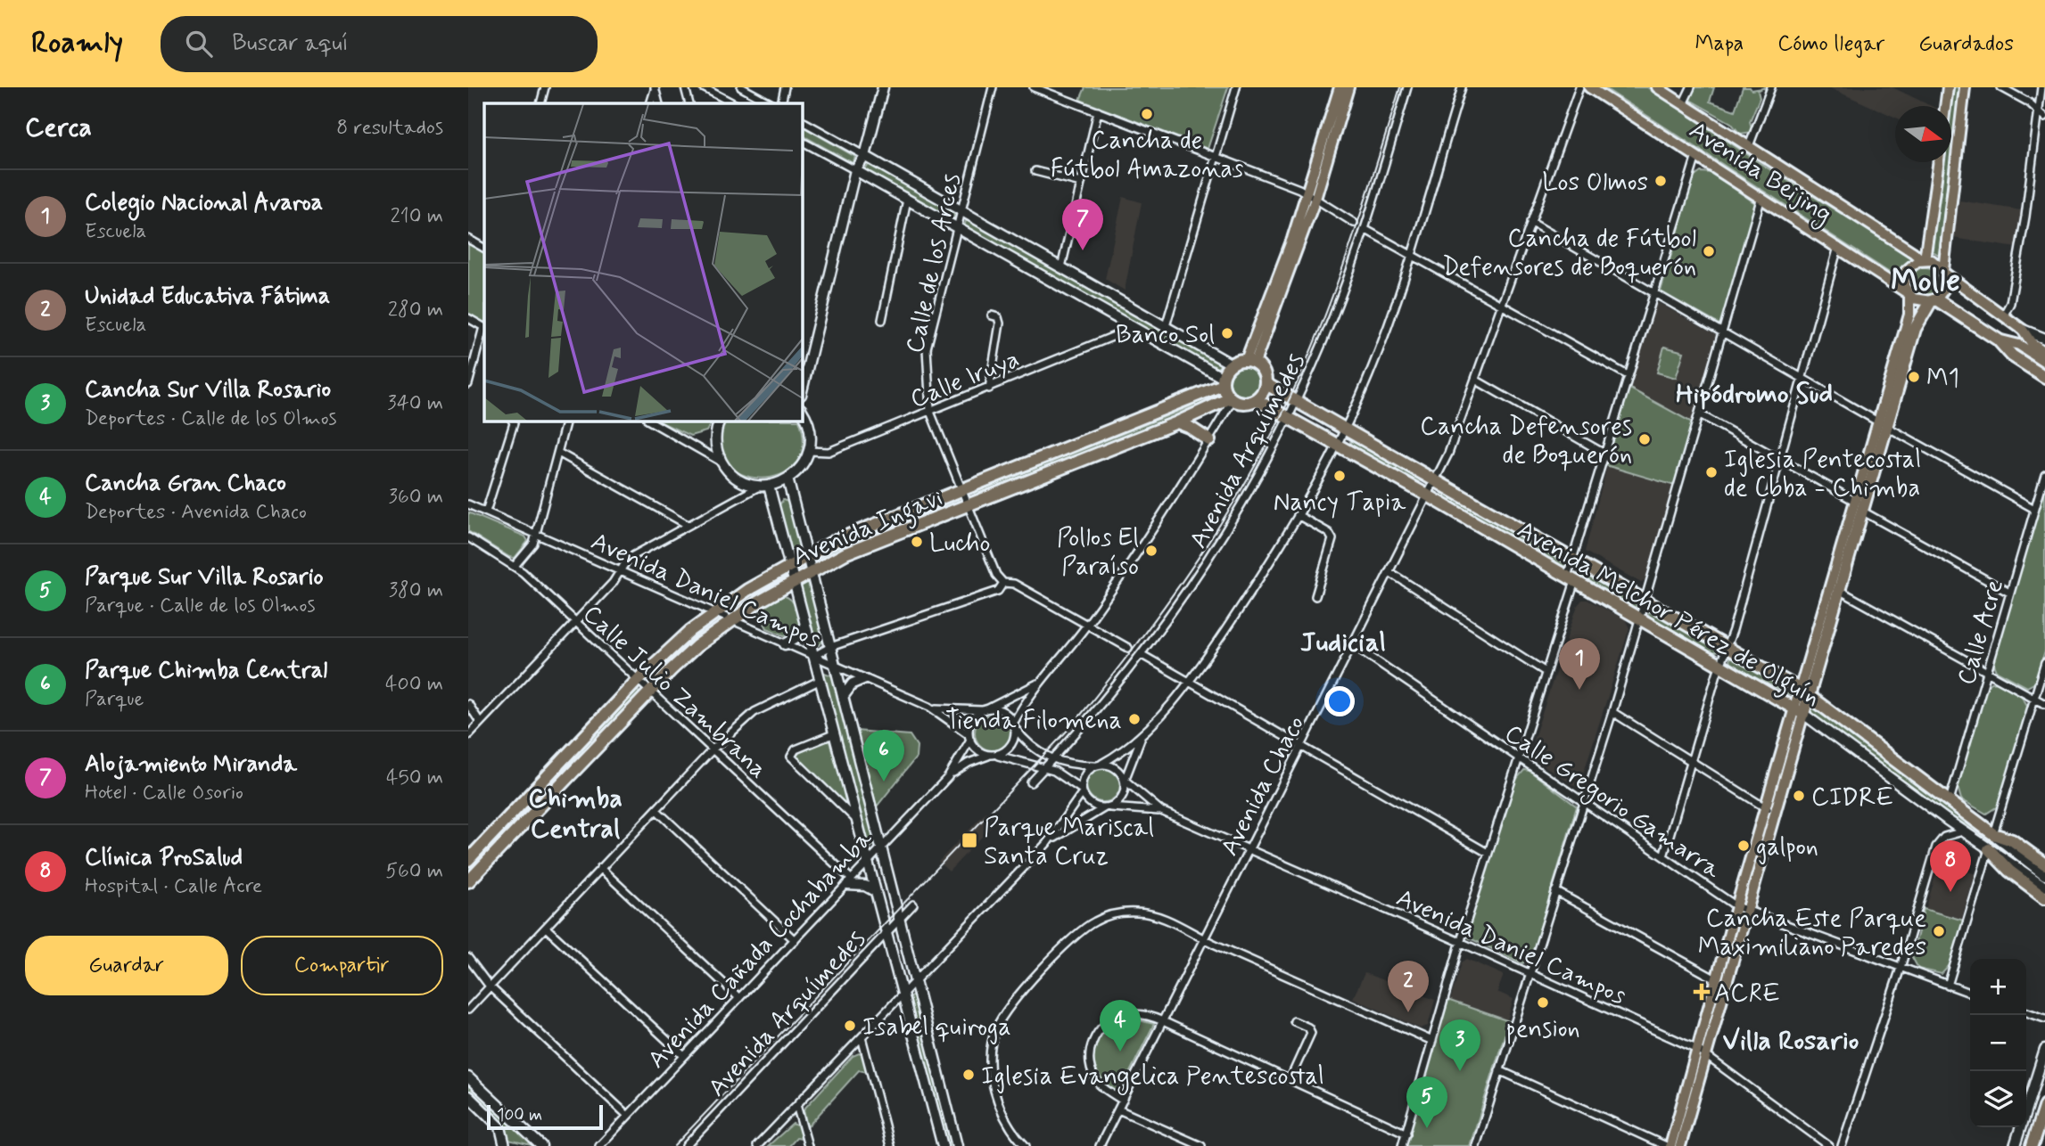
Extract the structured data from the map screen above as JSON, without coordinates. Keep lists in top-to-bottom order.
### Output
{
  "streets": {
    "highway": ["Avenida Ingavi", "Avenida Melchor Pérez de Olguín"],
    "main road": ["Avenida Beijing"],
    "street": [
      "Calle de los Arces",
      "Calle Iruya",
      "Avenida Arquímedes",
      "Avenida Daniel Campos",
      "Calle Acre",
      "Calle Julio Zambrana",
      "Avenida Chaco",
      "Calle Gregorio Gamarra",
      "Avenida Cañada Cochabamba"
    ]
  },
  "crossings": [
    ["Calle de los Arces", "Calle Iruya"],
    ["Calle de los Arces", "Avenida Ingavi"],
    ["Avenida Arquímedes", "Avenida Melchor Pérez de Olguín"],
    ["Avenida Ingavi", "Avenida Daniel Campos"],
    ["Avenida Ingavi", "Avenida Melchor Pérez de Olguín"],
    ["Avenida Ingavi", "Calle Julio Zambrana"],
    ["Avenida Daniel Campos", "Avenida Chaco"],
    ["Avenida Daniel Campos", "Avenida Cañada Cochabamba"],
    ["Avenida Melchor Pérez de Olguín", "Calle Acre"],
    ["Avenida Melchor Pérez de Olguín", "Avenida Chaco"],
    ["Calle Julio Zambrana", "Avenida Cañada Cochabamba"],
    ["Avenida Chaco", "Calle Gregorio Gamarra"]
  ],
  "districts": [
    "Molle",
    "Hipódromo Sud",
    "Judicial",
    "Chimba Central",
    "Villa Rosario"
  ],
  "places": {
    "other": [
      "Cancha de Fútbol Amazonas",
      "Los Olmos",
      "Cancha de Fútbol Defensores de Boquerón",
      "Banco Sol",
      "M1",
      "Cancha Defensores de Boquerón",
      "Iglesia Pentecostal de Cbba - Chimba",
      "Nancy Tapia",
      "Lucho",
      "Pollos El Paraíso",
      "Tienda Filomena",
      "CIDRE",
      "galpon",
      "Cancha Este Parque Maximiliano Paredes",
      "pension",
      "Isabel quiroga",
      "Iglesia Evangelica Pentescostal"
    ],
    "transit": ["Parque Mariscal Santa Cruz"],
    "health": ["ACRE"]
  },
  "scale_bar": "100 m",
  "north": "right",
  "page": {
    "header": "Roamly",
    "search": "Buscar aquí",
    "nav": ["Mapa", "Cómo llegar", "Guardados"],
    "heading": ["Cerca", "8 resultados"],
    "list": [
      {
        "mark": "1",
        "name": "Colegio Nacional Avaroa",
        "note": "Escuela",
        "value": "210 m"
      },
      {
        "mark": "2",
        "name": "Unidad Educativa Fátima",
        "note": "Escuela",
        "value": "280 m"
      },
      {
        "mark": "3",
        "name": "Cancha Sur Villa Rosario",
        "note": "Deportes · Calle de los Olmos",
        "value": "340 m"
      },
      {
        "mark": "4",
        "name": "Cancha Gran Chaco",
        "note": "Deportes · Avenida Chaco",
        "value": "360 m"
      },
      {
        "mark": "5",
        "name": "Parque Sur Villa Rosario",
        "note": "Parque · Calle de los Olmos",
        "value": "380 m"
      },
      {
        "mark": "6",
        "name": "Parque Chimba Central",
        "note": "Parque",
        "value": "400 m"
      },
      {
        "mark": "7",
        "name": "Alojamiento Miranda",
        "note": "Hotel · Calle Osorio",
        "value": "450 m"
      },
      {
        "mark": "8",
        "name": "Clínica ProSalud",
        "note": "Hospital · Calle Acre",
        "value": "560 m"
      }
    ],
    "pins": [
      "7",
      "1",
      "6",
      "8",
      "2",
      "4",
      "3",
      "5"
    ],
    "buttons": ["Guardar", "Compartir"],
    "map_buttons": ["+", "−"],
    "scale": "100 m"
  }
}
